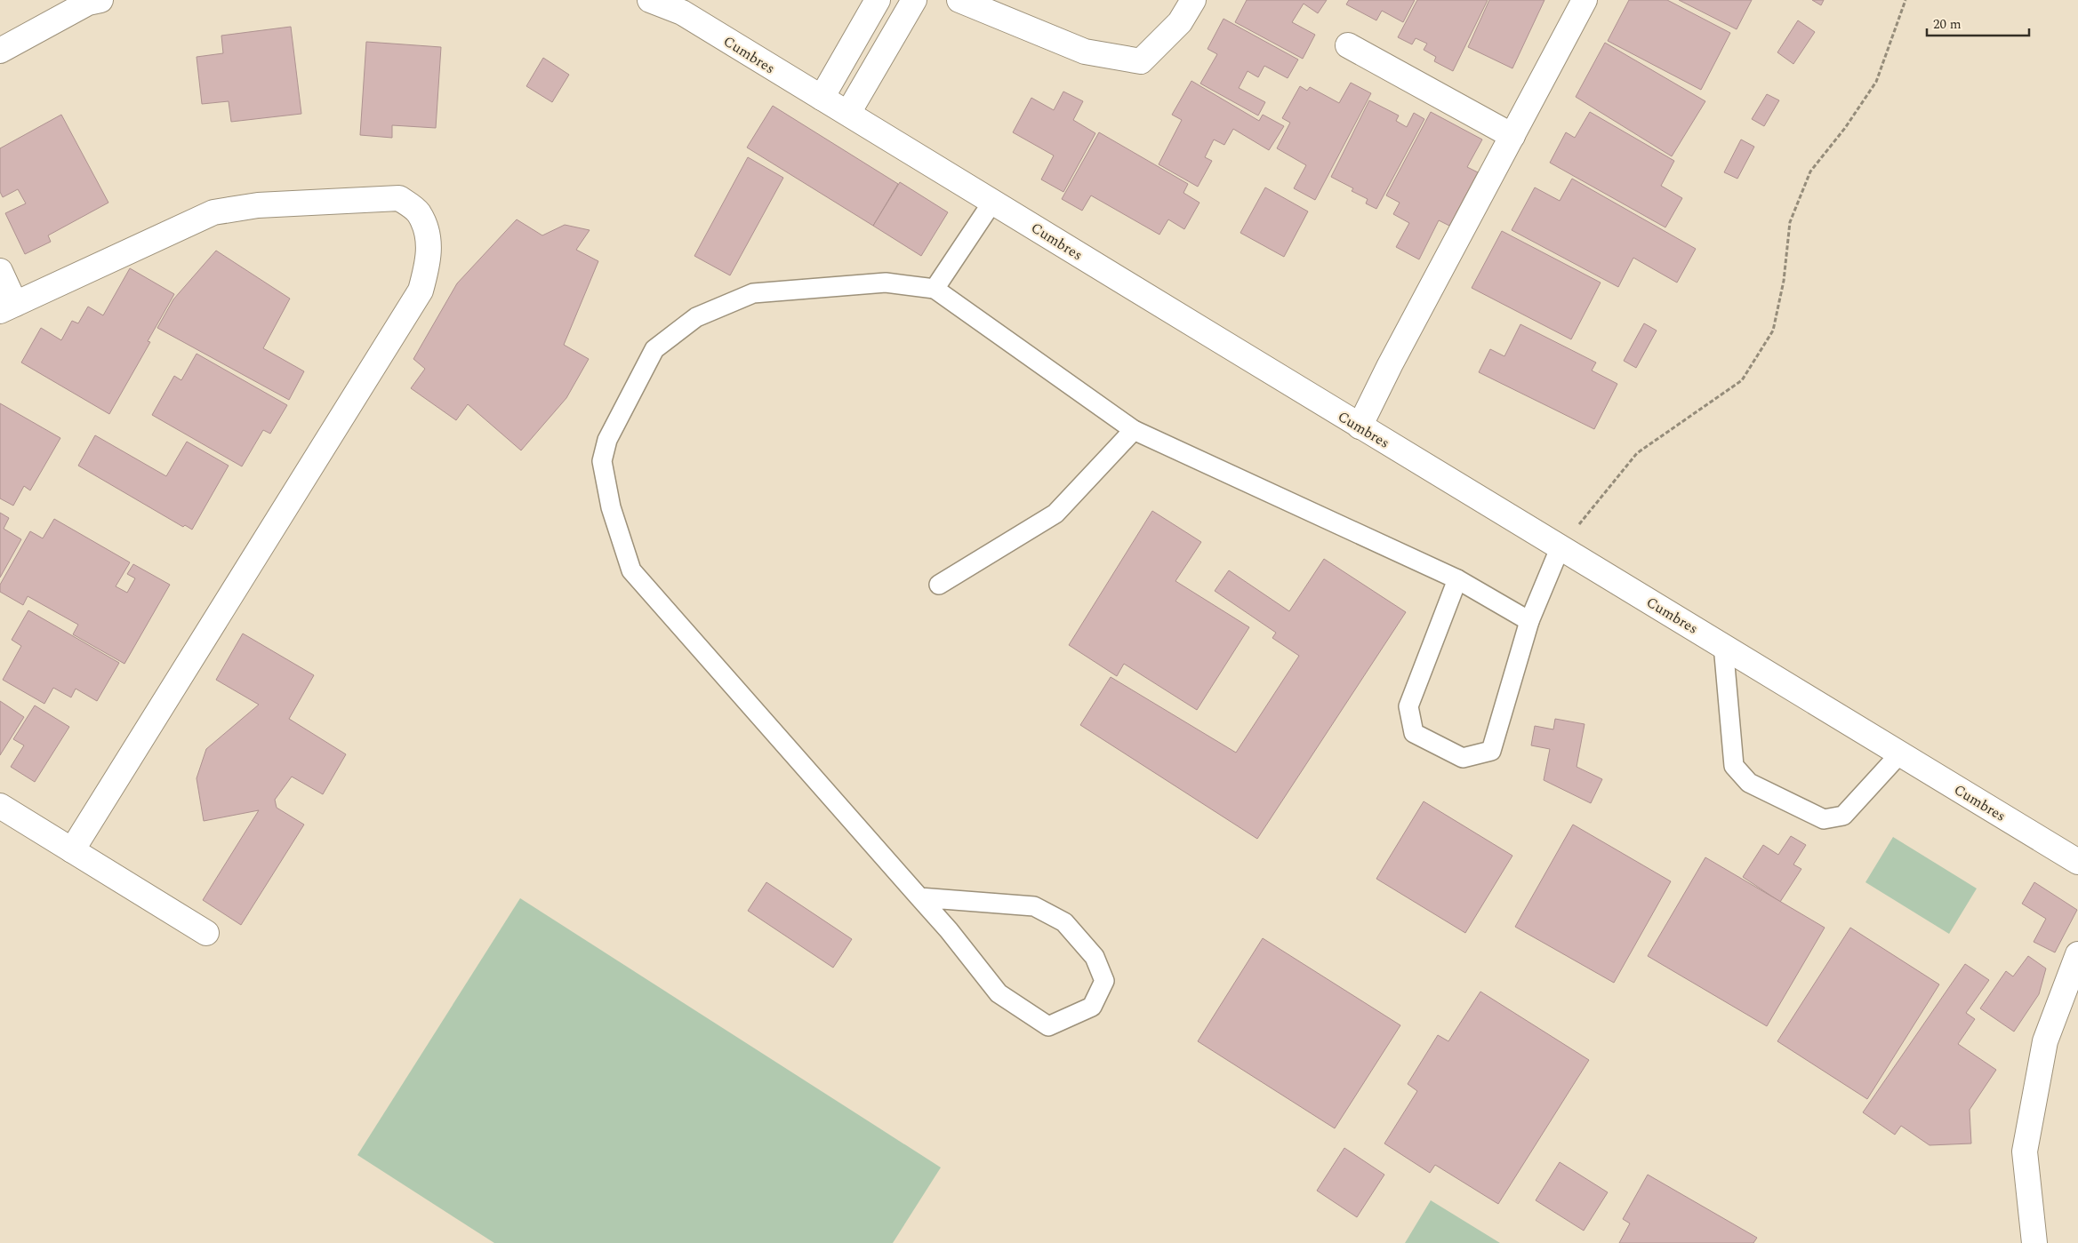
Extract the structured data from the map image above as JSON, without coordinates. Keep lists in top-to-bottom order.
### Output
{
  "streets": {
    "street": ["Cumbres"]
  },
  "scale_bar": "20 m"
}
